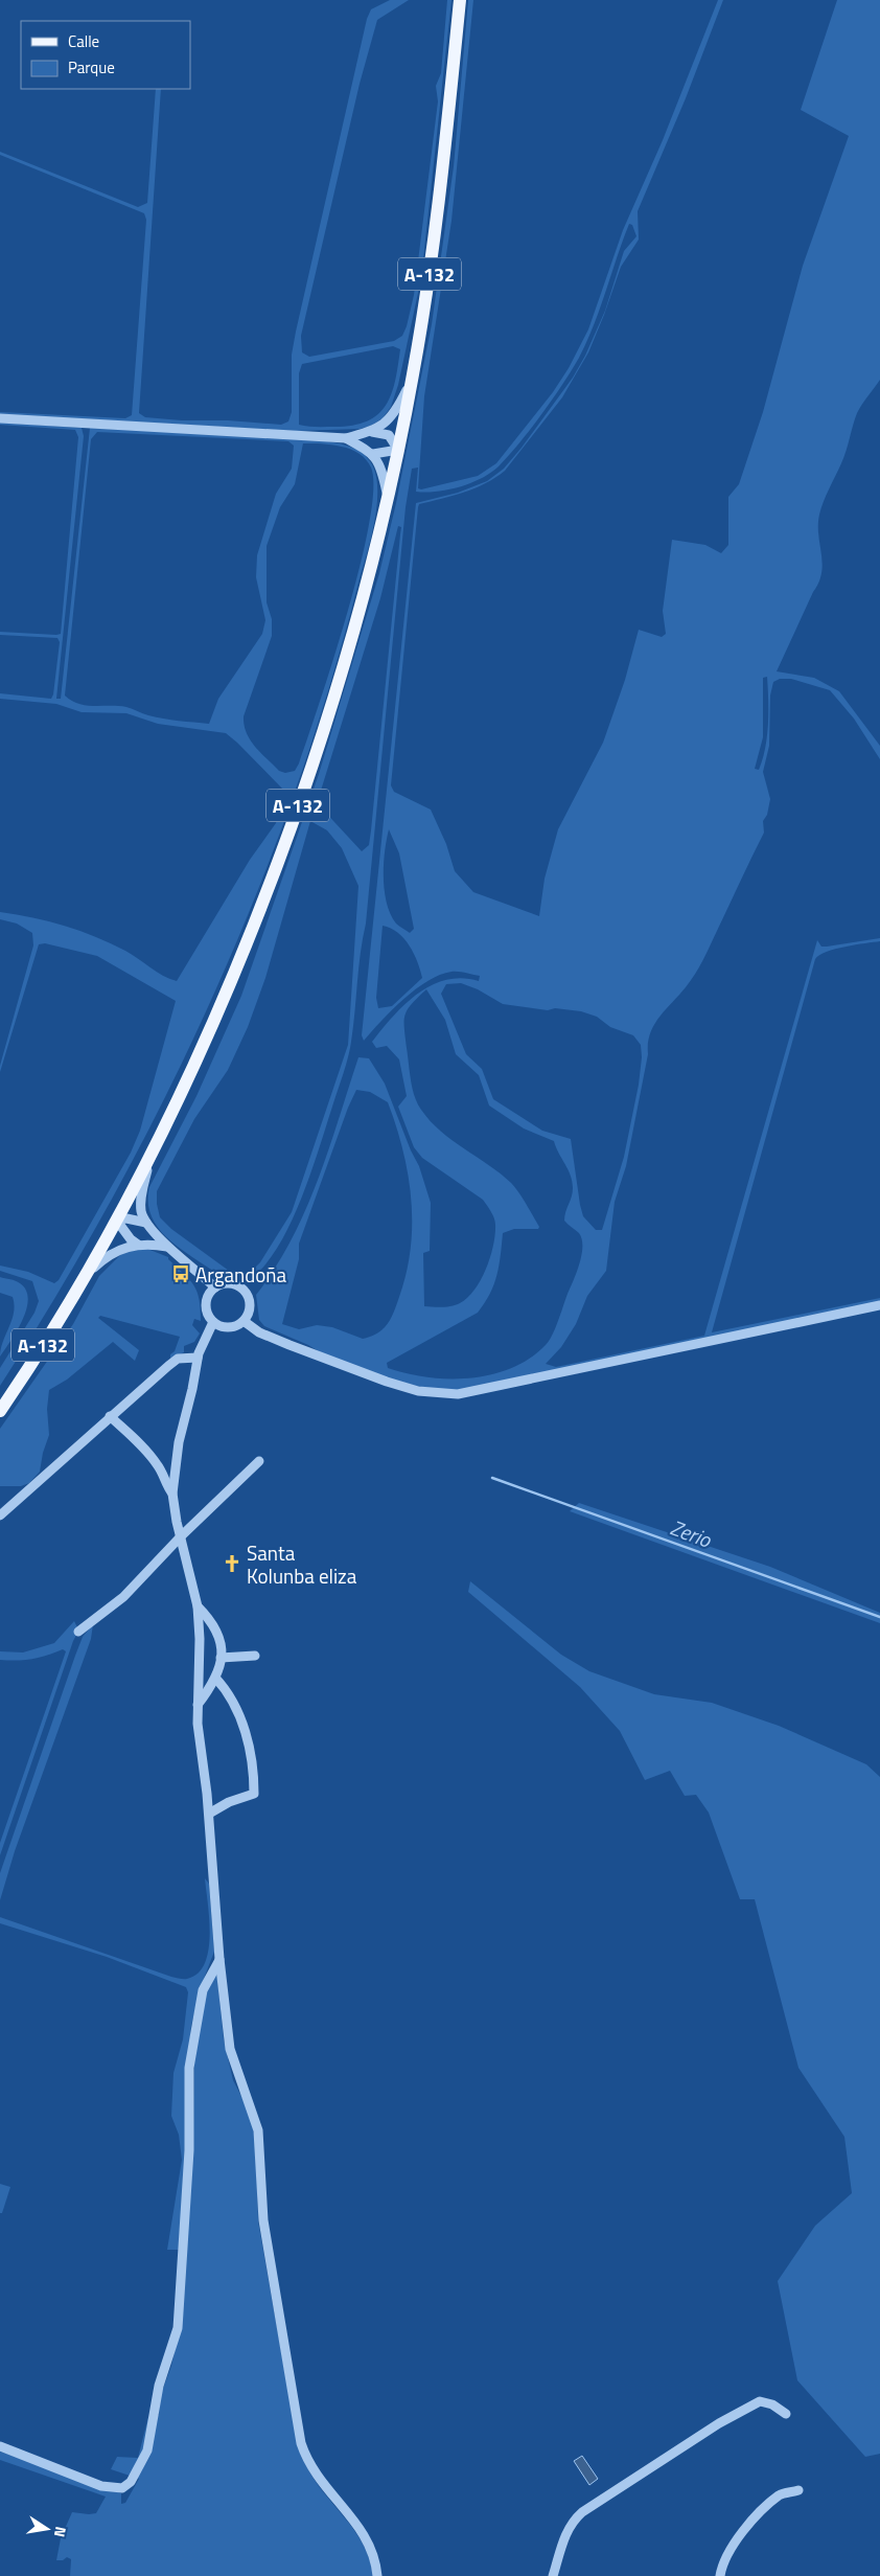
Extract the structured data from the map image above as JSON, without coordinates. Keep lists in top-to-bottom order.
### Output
{
  "streets": {
    "main road": ["A-132"]
  },
  "water": ["Zerio"],
  "places": {
    "bus stop": ["Argandoña"],
    "church": ["Santa Kolunba eliza"]
  },
  "legend": ["Calle", "Parque"],
  "north": "right"
}
